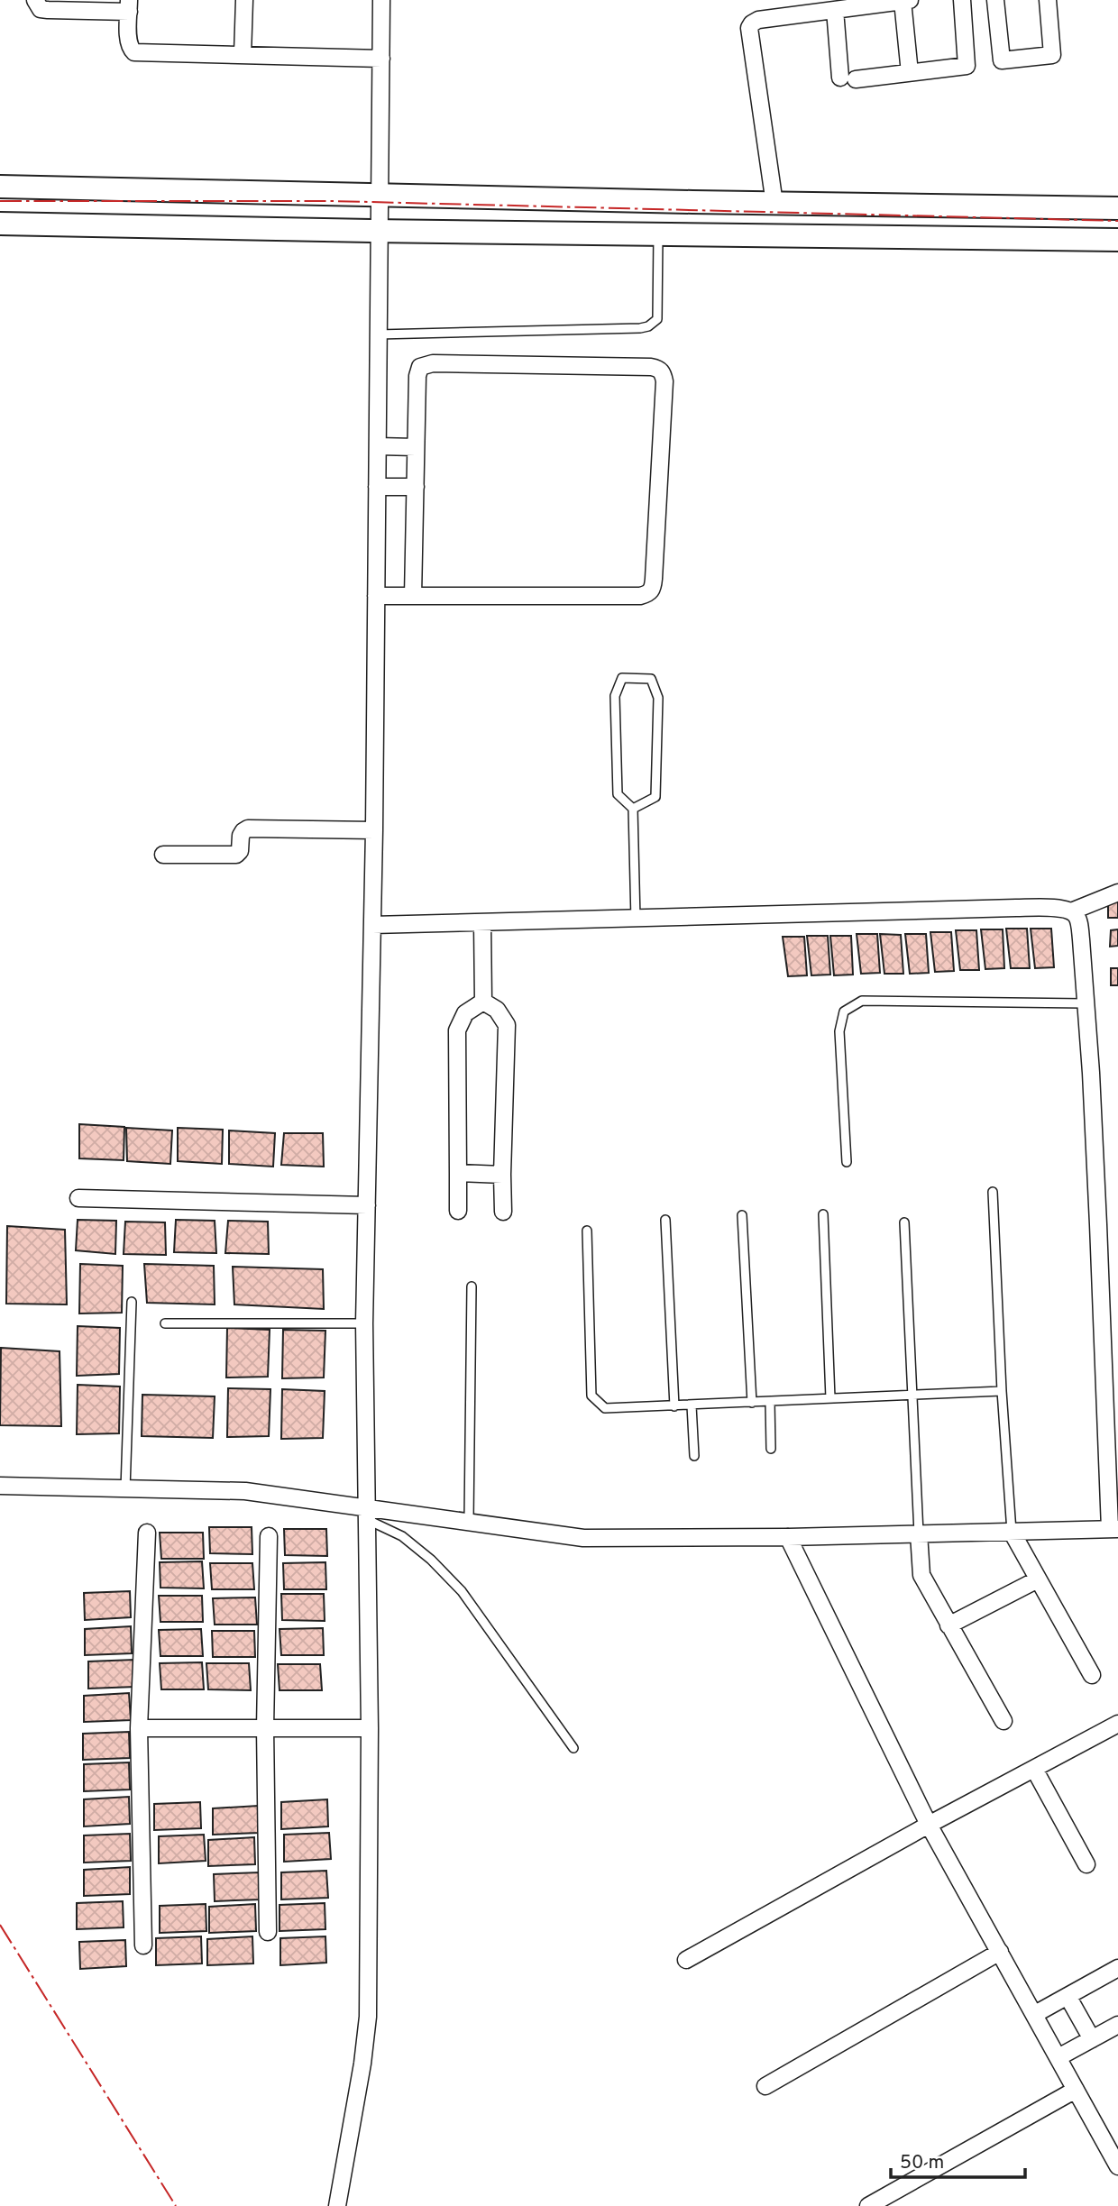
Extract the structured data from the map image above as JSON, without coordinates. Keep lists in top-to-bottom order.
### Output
{
  "scale_bar": "50 m"
}
